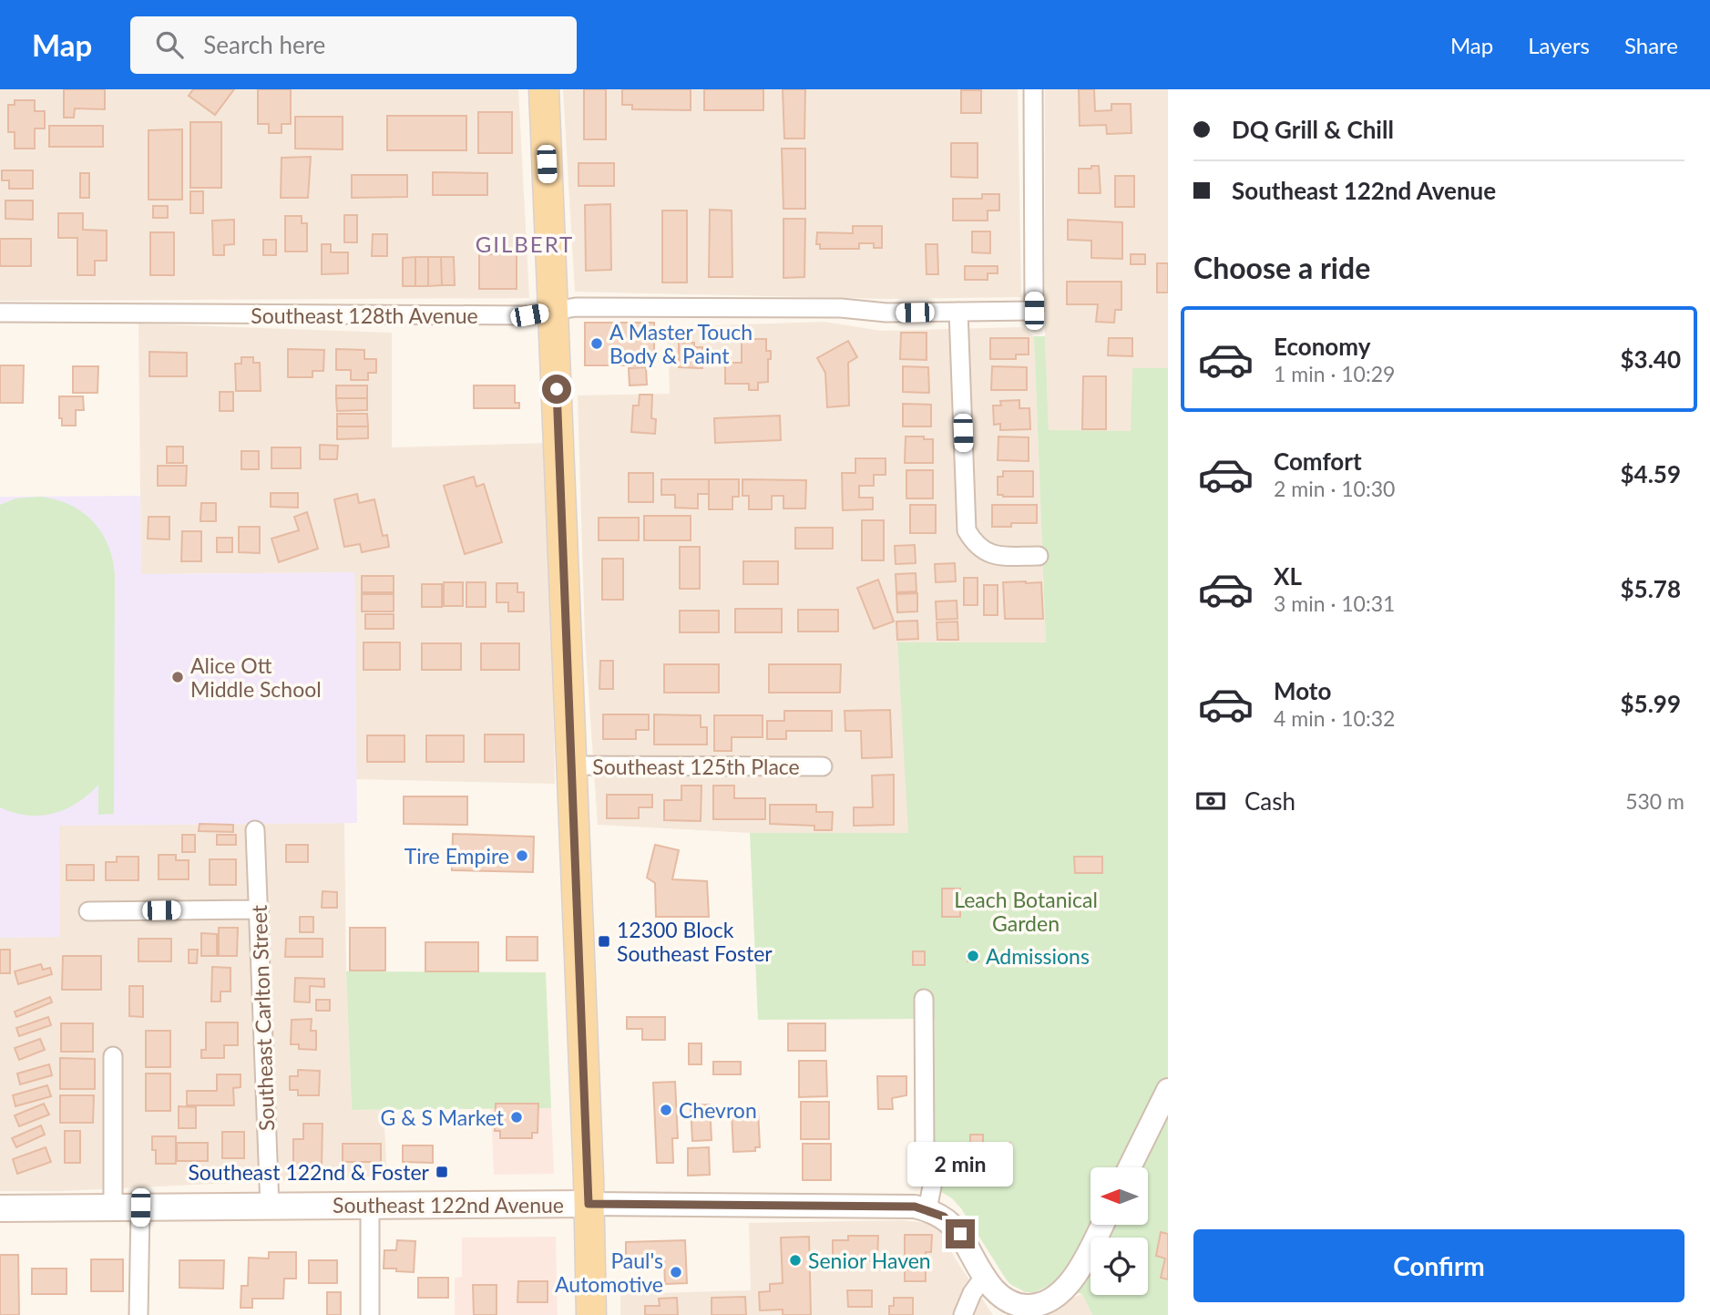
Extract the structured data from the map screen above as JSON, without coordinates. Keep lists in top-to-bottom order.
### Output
{
  "streets": {
    "main road": ["Southeast 122nd Avenue"],
    "street": ["Southeast 128th Avenue", "Southeast 125th Place", "Southeast Carlton Street"]
  },
  "crossings": [
    ["Southeast Carlton Street", "Southeast 122nd Avenue"]
  ],
  "districts": ["GILBERT"],
  "parks": ["Leach Botanical Garden"],
  "places": {
    "other": [
      "A Master Touch Body & Paint",
      "Alice Ott Middle School",
      "Tire Empire",
      "Admissions",
      "Chevron",
      "G & S Market",
      "Senior Haven",
      "Paul's Automotive"
    ],
    "transit": ["12300 Block Southeast Foster", "Southeast 122nd & Foster"]
  },
  "north": "left",
  "page": {
    "header": "Map",
    "search": "Search here",
    "nav": ["Map", "Layers", "Share"],
    "banner": ["DQ Grill & Chill", "Southeast 122nd Avenue"],
    "heading": "Choose a ride",
    "list": [
      {
        "name": "Economy",
        "note": "1 min · 10:29",
        "value": "$3.40"
      },
      {
        "name": "Comfort",
        "note": "2 min · 10:30",
        "value": "$4.59"
      },
      {
        "name": "XL",
        "note": "3 min · 10:31",
        "value": "$5.78"
      },
      {
        "name": "Moto",
        "note": "4 min · 10:32",
        "value": "$5.99"
      }
    ],
    "pay": ["Cash", "530 m"],
    "bubble": "2 min",
    "buttons": "Confirm"
  }
}
